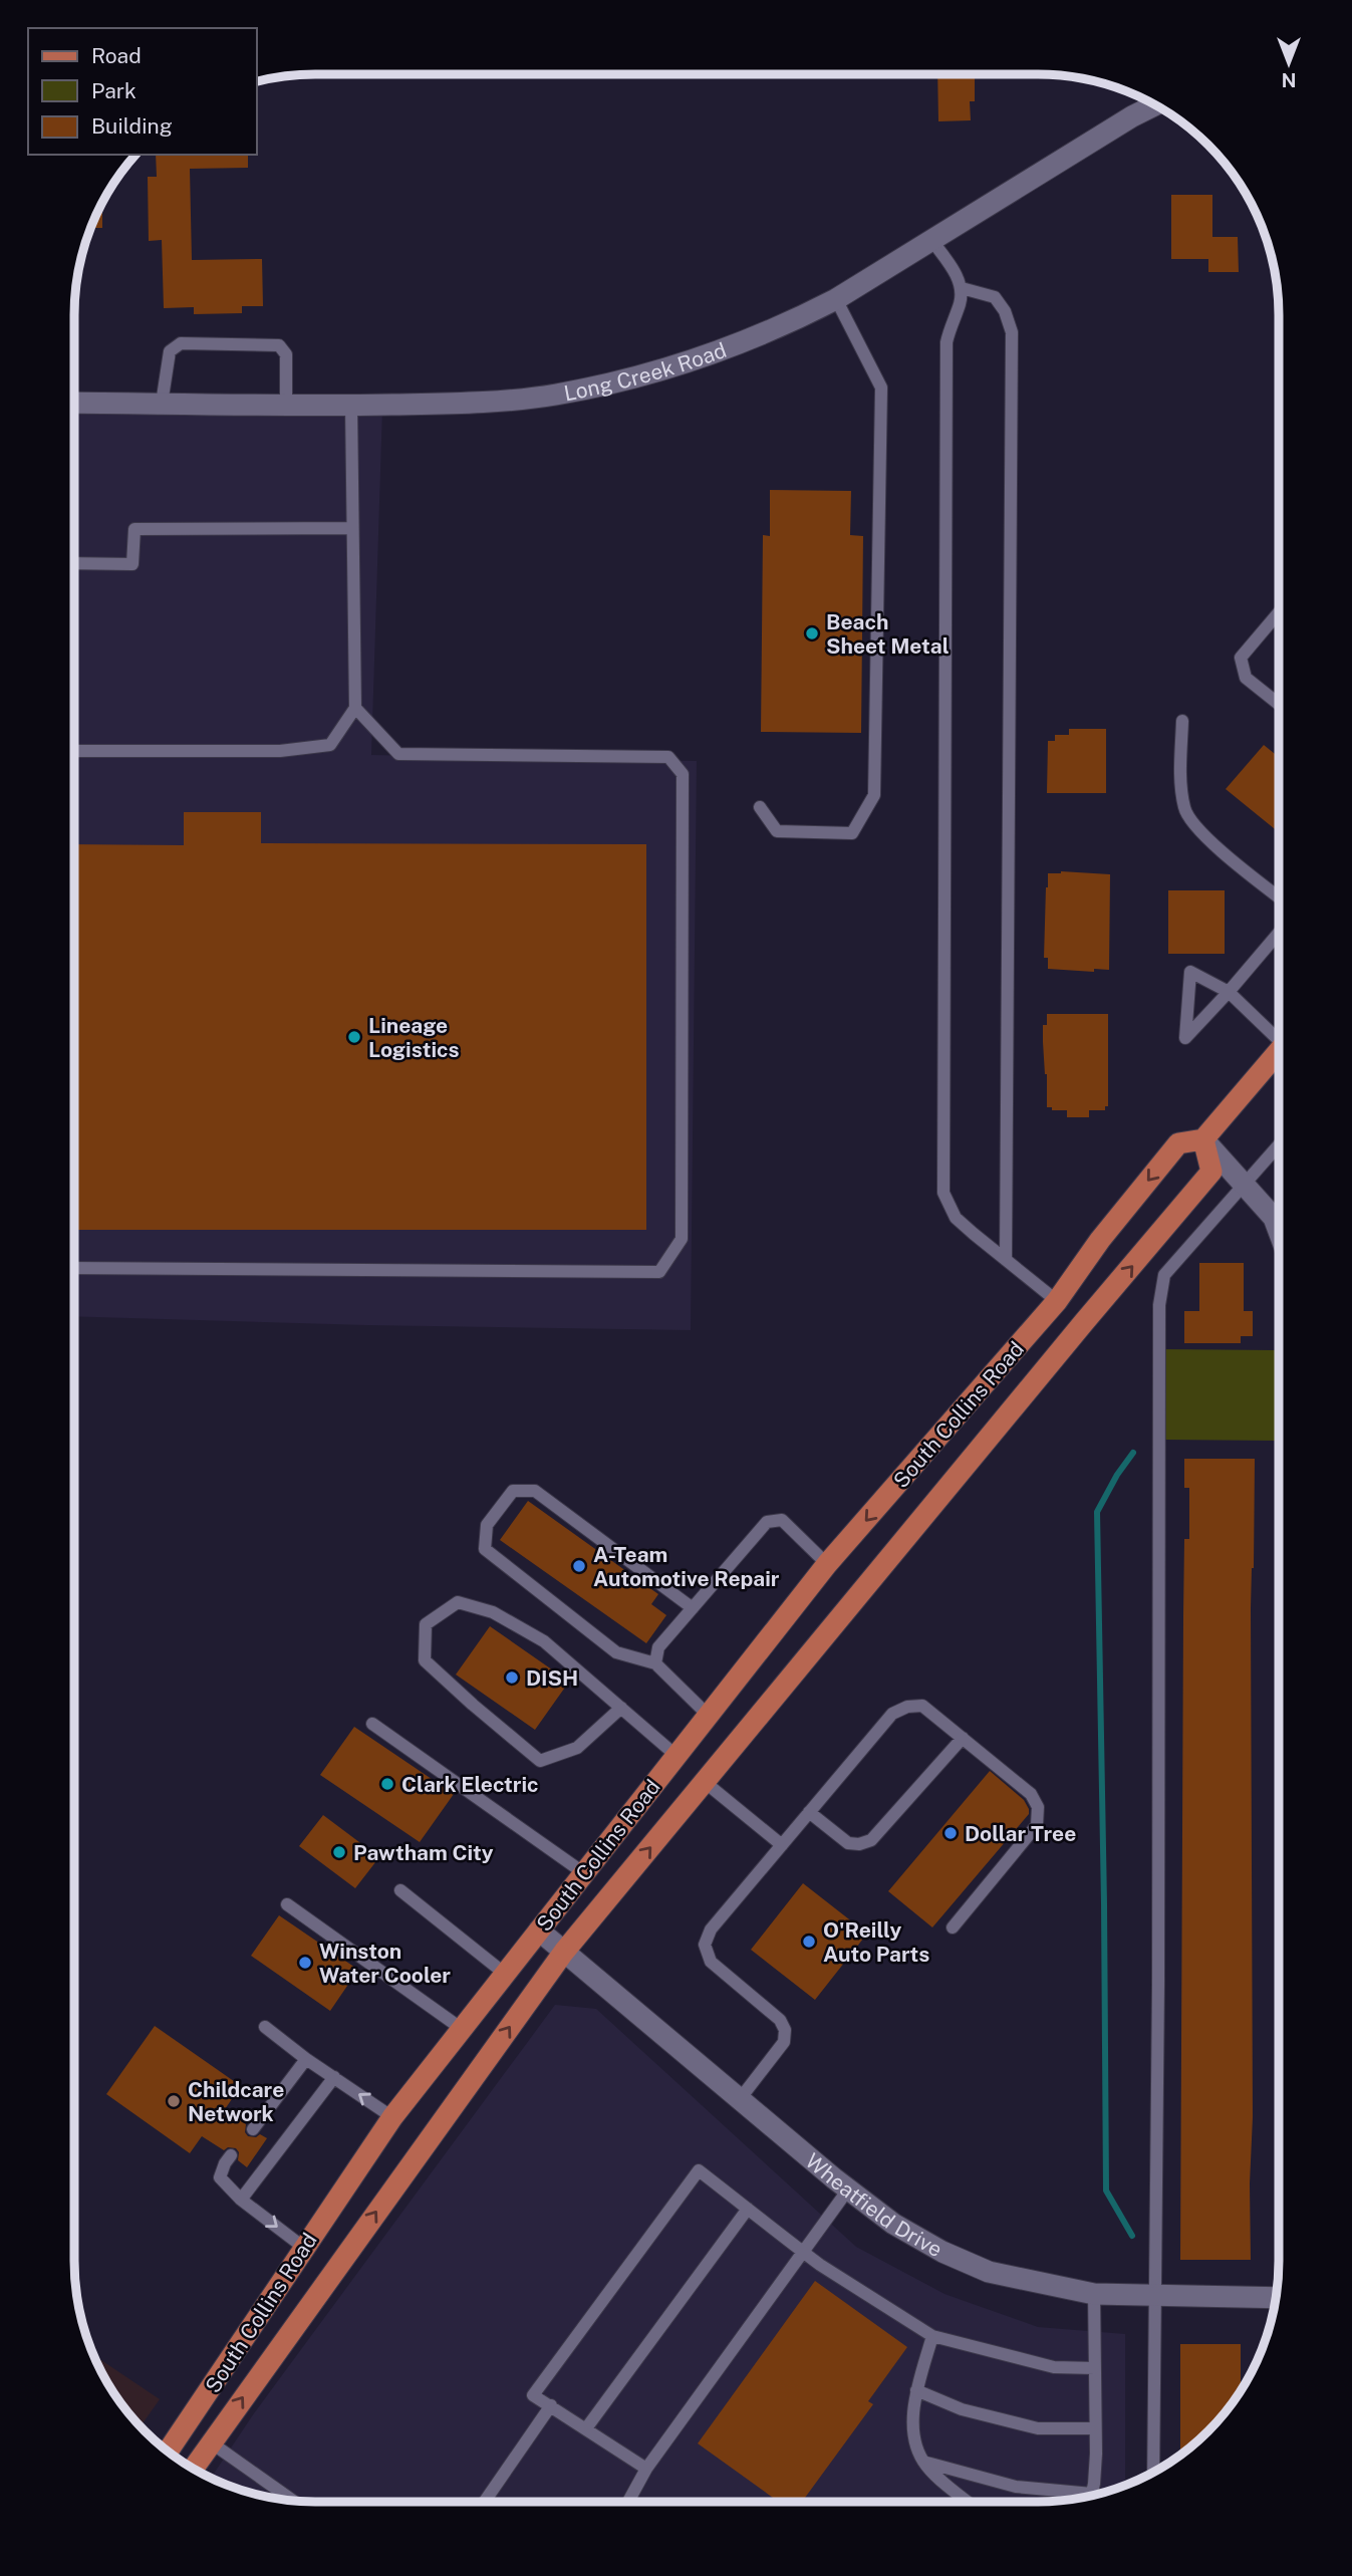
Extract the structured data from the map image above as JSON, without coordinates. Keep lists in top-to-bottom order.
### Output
{
  "streets": {
    "main road": ["South Collins Road"],
    "street": ["Long Creek Road", "Wheatfield Drive"]
  },
  "crossings": [
    ["South Collins Road", "Wheatfield Drive"]
  ],
  "places": [
    "Beach Sheet Metal",
    "Lineage Logistics",
    "A-Team Automotive Repair",
    "DISH",
    "Clark Electric",
    "Dollar Tree",
    "Pawtham City",
    "O'Reilly Auto Parts",
    "Winston Water Cooler",
    "Childcare Network"
  ],
  "legend": ["Road", "Park", "Building"],
  "north": "bottom"
}
